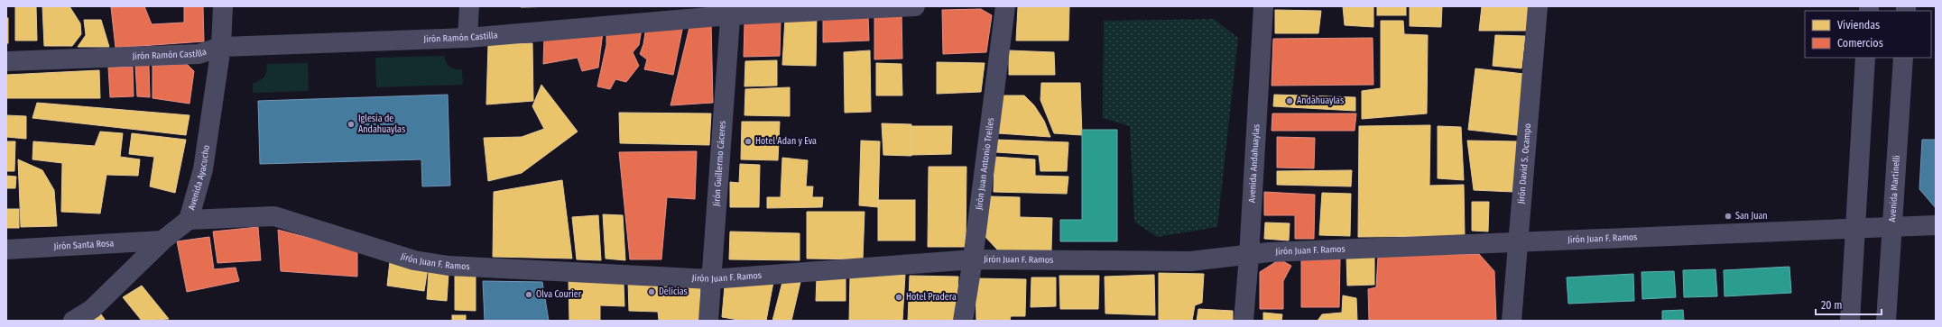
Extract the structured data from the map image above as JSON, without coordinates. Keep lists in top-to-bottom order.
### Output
{
  "streets": {
    "street": [
      "Jirón Ramón Castilla",
      "Jirón Guillermo Cáceres",
      "Jirón David S. Ocampo",
      "Jirón Juan Antonio Trelles",
      "Avenida Andahuaylas",
      "Avenida Ayacucho",
      "Avenida Martinelli",
      "Jirón Juan F. Ramos",
      "Jirón Santa Rosa"
    ]
  },
  "crossings": [
    ["Jirón Ramón Castilla", "Jirón Guillermo Cáceres"],
    ["Jirón Ramón Castilla", "Avenida Ayacucho"],
    ["Jirón Guillermo Cáceres", "Jirón Juan F. Ramos"],
    ["Jirón David S. Ocampo", "Jirón Juan F. Ramos"],
    ["Jirón Juan Antonio Trelles", "Jirón Juan F. Ramos"],
    ["Avenida Andahuaylas", "Jirón Juan F. Ramos"],
    ["Avenida Ayacucho", "Jirón Juan F. Ramos"],
    ["Avenida Ayacucho", "Jirón Santa Rosa"],
    ["Avenida Martinelli", "Jirón Juan F. Ramos"]
  ],
  "places": [
    "Andahuaylas",
    "Iglesia de Andahuaylas",
    "Hotel Adan y Eva",
    "San Juan",
    "Delicias",
    "Olva Courier",
    "Hotel Pradera"
  ],
  "legend": ["Viviendas", "Comercios"],
  "scale_bar": "20 m"
}
